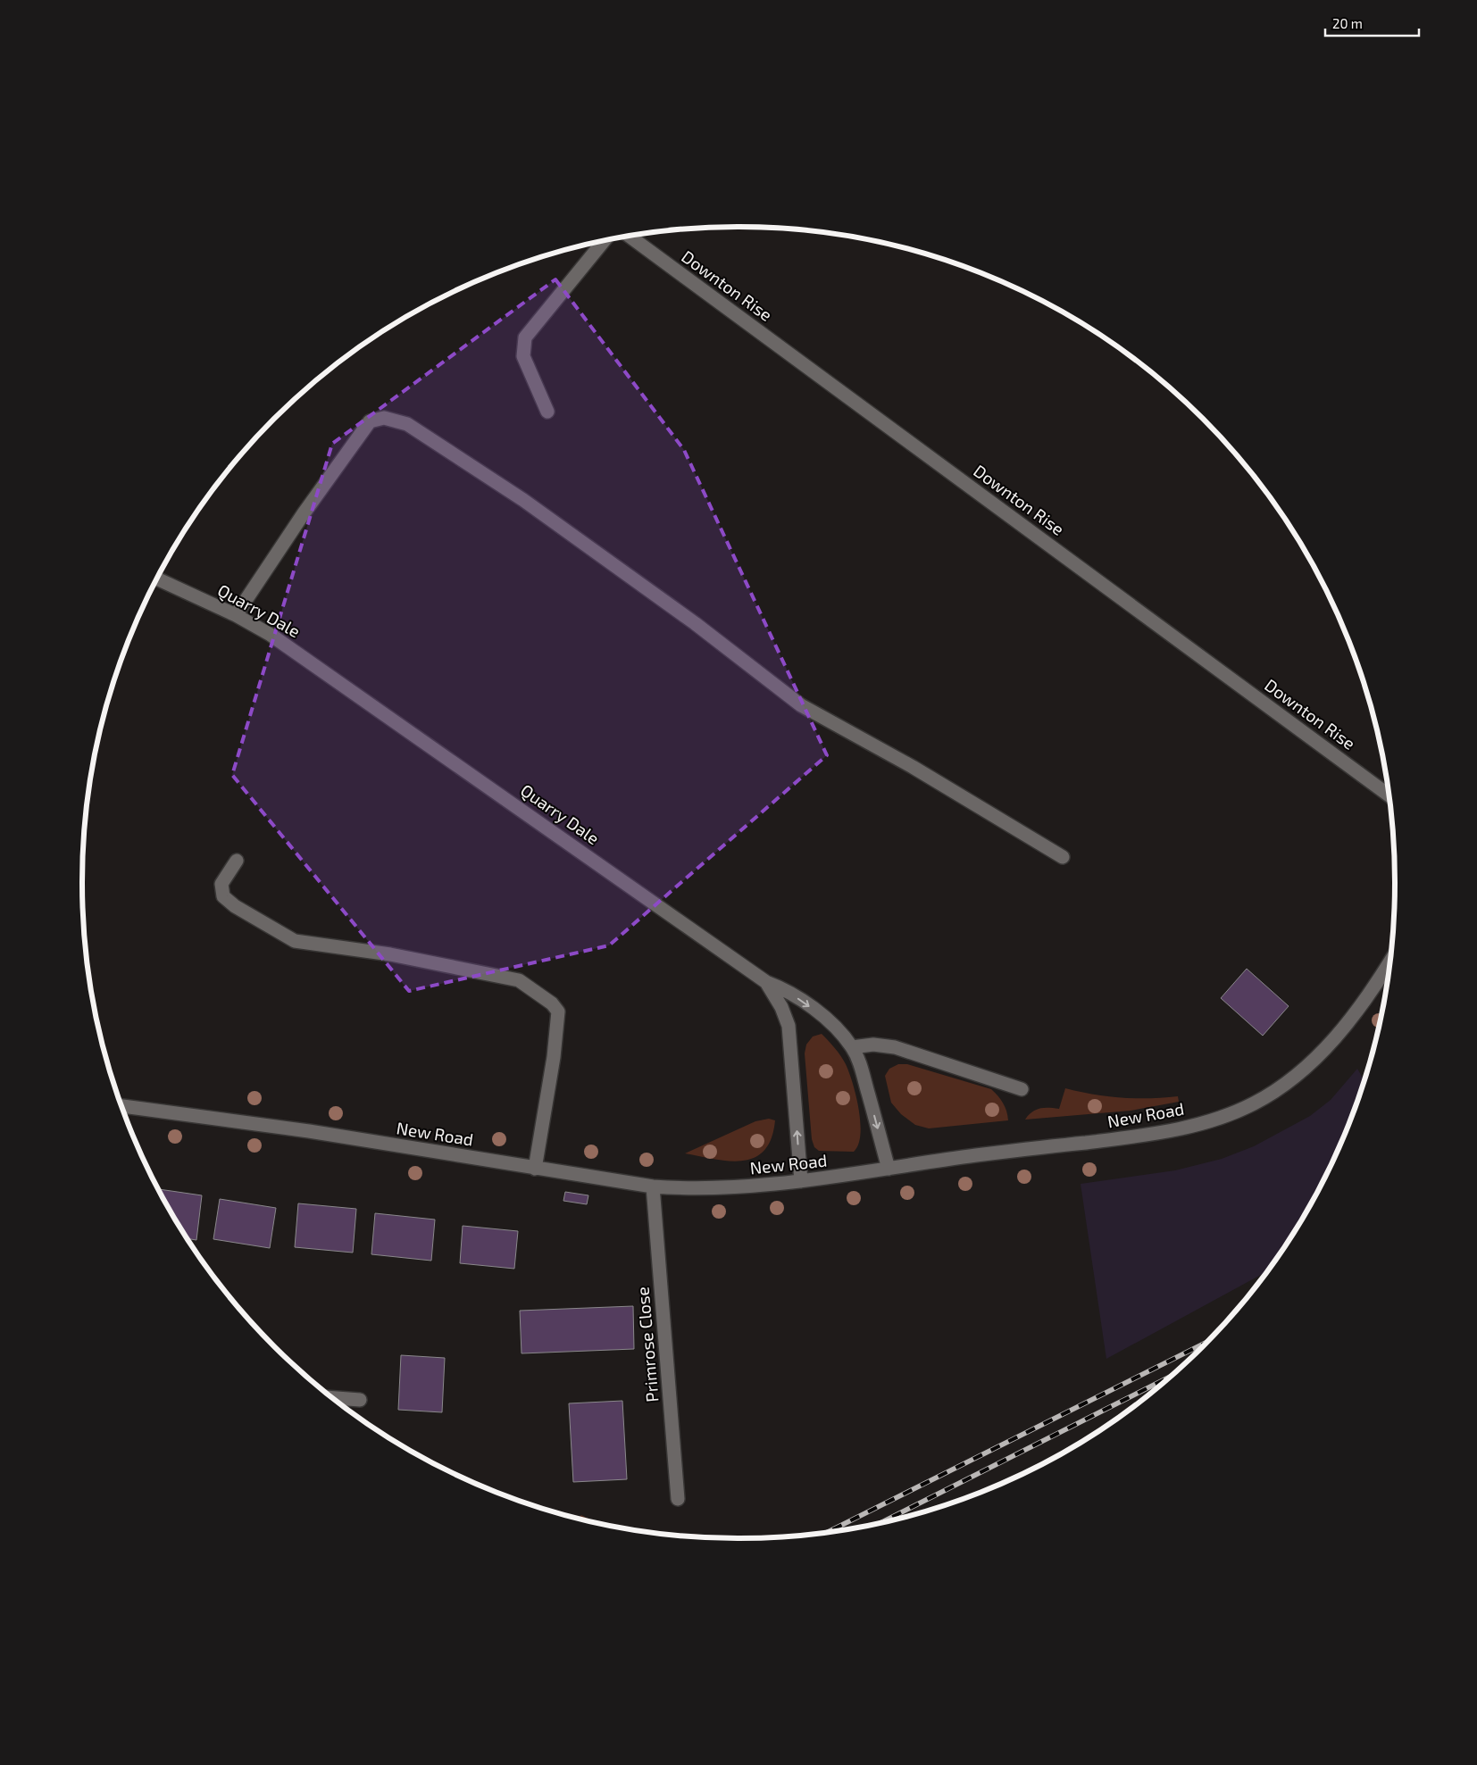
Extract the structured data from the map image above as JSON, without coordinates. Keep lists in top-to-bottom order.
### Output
{
  "streets": {
    "street": [
      "Downton Rise",
      "Quarry Dale",
      "New Road",
      "Primrose Close"
    ]
  },
  "crossings": [
    ["Quarry Dale", "New Road"],
    ["New Road", "Primrose Close"]
  ],
  "scale_bar": "20 m"
}
